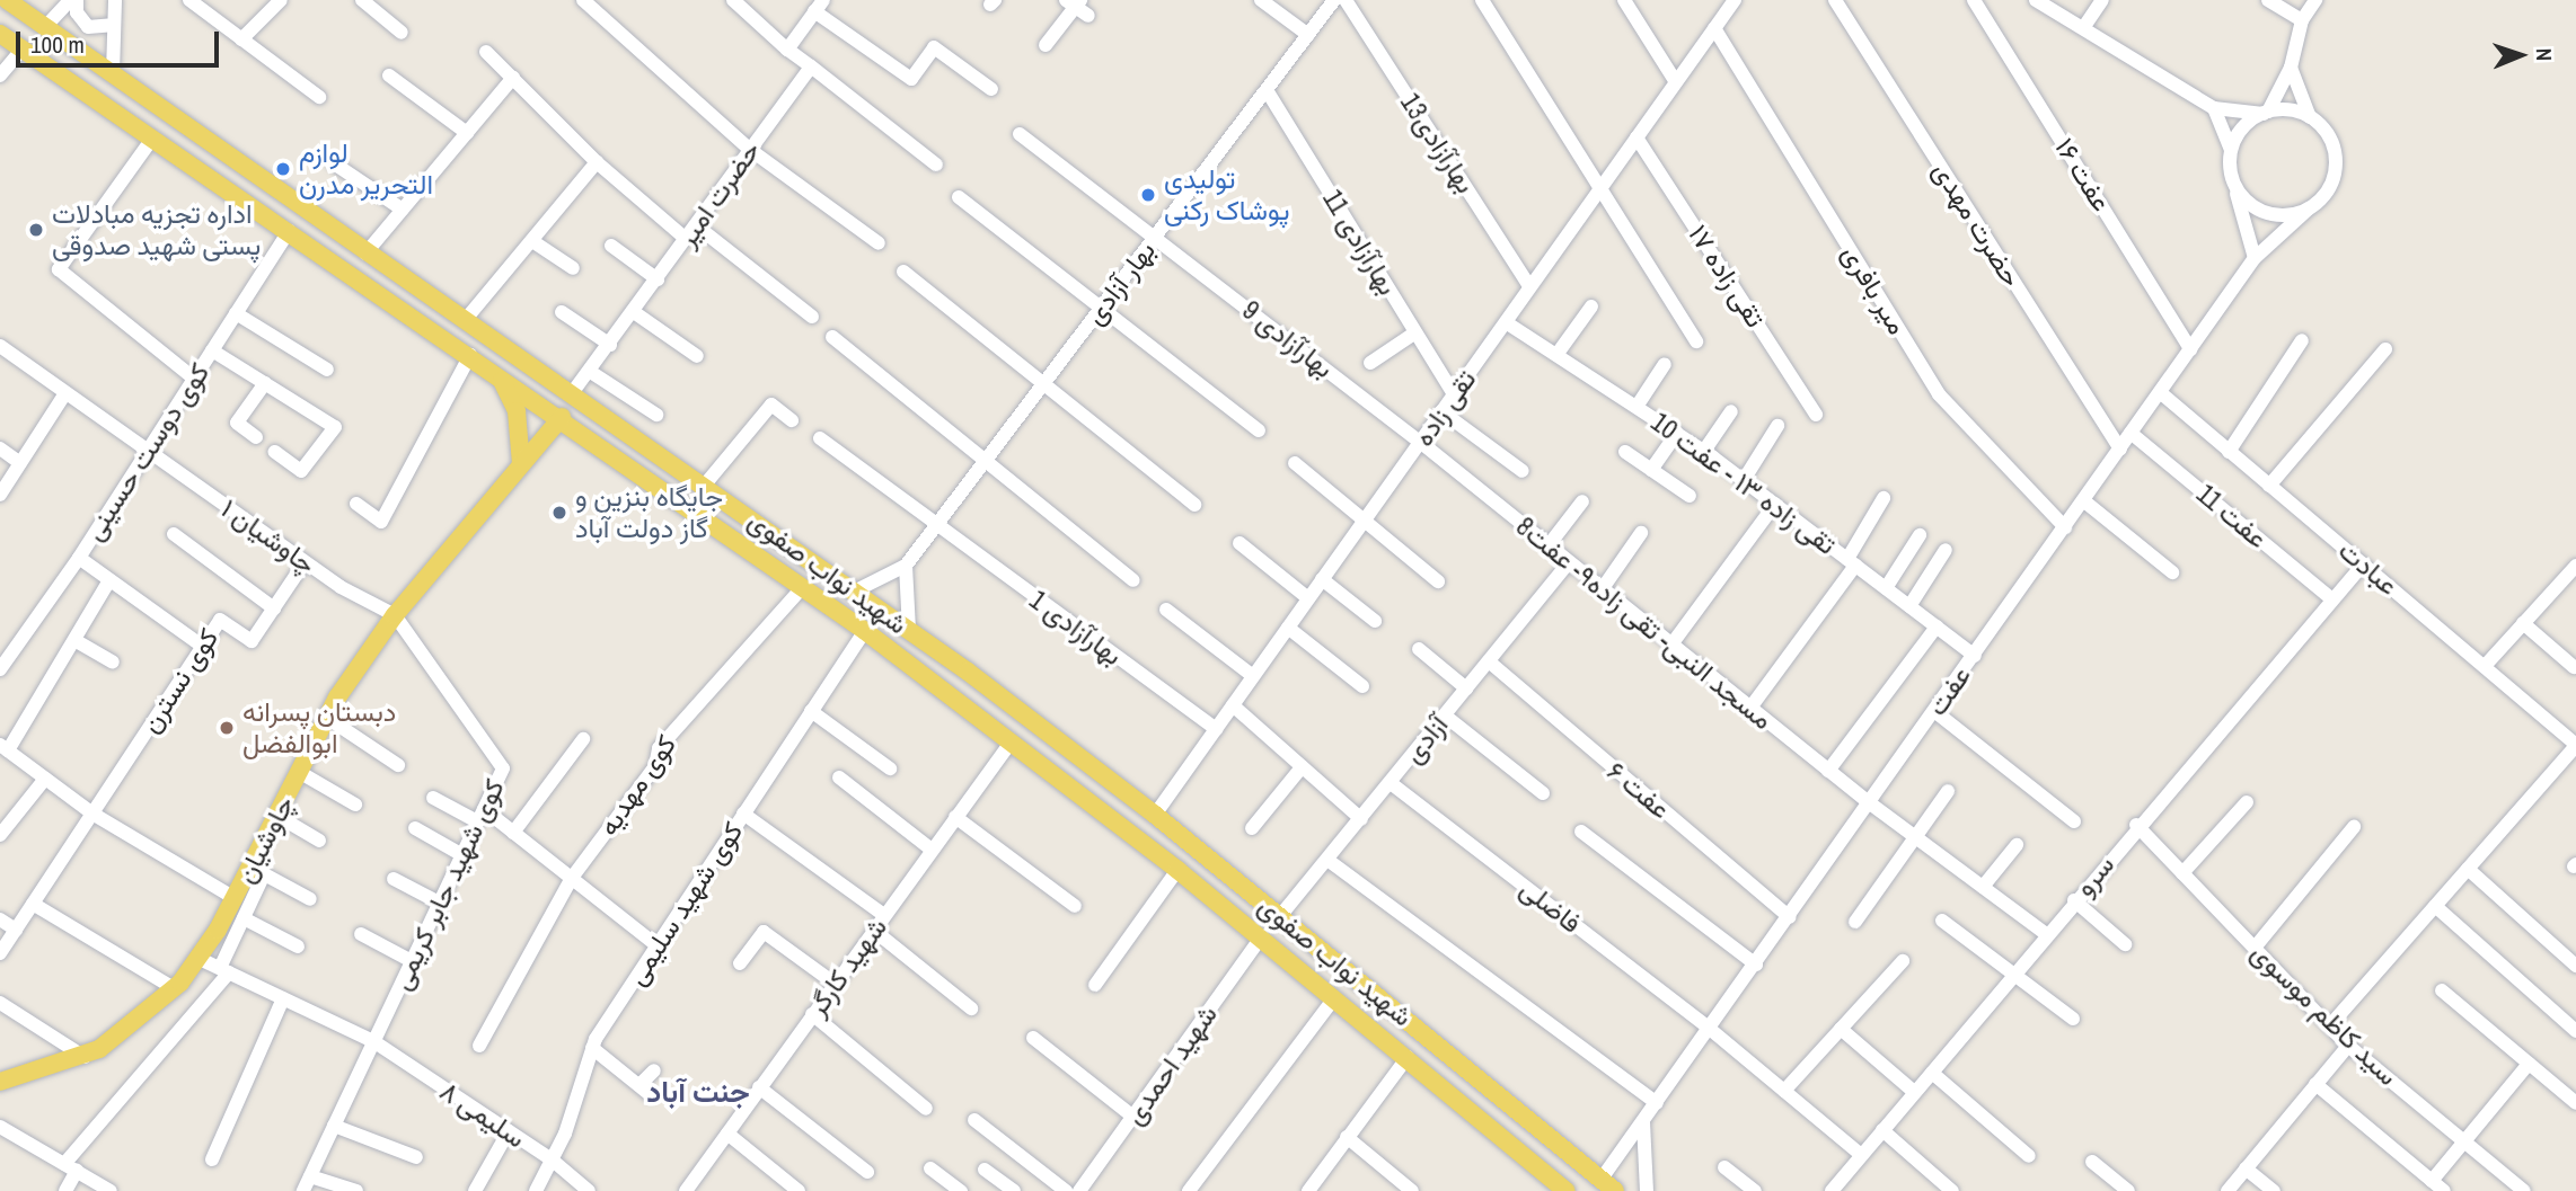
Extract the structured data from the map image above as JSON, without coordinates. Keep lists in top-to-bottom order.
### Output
{
  "streets": {
    "main road": ["شهید نواب صفوی", "چاوشیان"],
    "street": [
      "بهارآزادی13",
      "عفت ۱۶",
      "حضرت امیر",
      "حضرت مهدی",
      "بهارآزادی 11",
      "تقی زاده ۱۷",
      "بهار آزادی",
      "میر بافری",
      "بهارآزادی 9",
      "تقی زاده",
      "کوی دوست حسینی",
      "تقی زاده ۱۳ - عفت 10",
      "عفت 11",
      "چاوشیان ۱",
      "عبادت",
      "مسجد النبی- تقی زاده۹- عفت8",
      "بهارآزادی 1",
      "کوی نسترن",
      "عفت",
      "آزادی",
      "کوی مهدیه",
      "عفت ۶",
      "سرو",
      "کوی شهید جابر کریمی",
      "کوی شهید سلیمی",
      "فاضلی",
      "شهید کارگر",
      "سید کاظم موسوی",
      "شهید احمدی",
      "سلیمی ۸"
    ]
  },
  "crossings": [
    ["بهارآزادی13", "تقی زاده"],
    ["عفت ۱۶", "عفت"],
    ["حضرت امیر", "شهید نواب صفوی"],
    ["حضرت مهدی", "عفت"],
    ["بهارآزادی 11", "بهار آزادی"],
    ["بهارآزادی 11", "تقی زاده"],
    ["تقی زاده ۱۷", "تقی زاده"],
    ["بهار آزادی", "بهارآزادی 9"],
    ["بهار آزادی", "شهید نواب صفوی"],
    ["بهار آزادی", "بهارآزادی 1"],
    ["میر بافری", "تقی زاده"],
    ["میر بافری", "عفت"],
    ["بهارآزادی 9", "تقی زاده"],
    ["بهارآزادی 9", "مسجد النبی- تقی زاده۹- عفت8"],
    ["تقی زاده", "تقی زاده ۱۳ - عفت 10"],
    ["تقی زاده", "شهید نواب صفوی"],
    ["تقی زاده", "مسجد النبی- تقی زاده۹- عفت8"],
    ["تقی زاده", "بهارآزادی 1"],
    ["کوی دوست حسینی", "چاوشیان ۱"],
    ["کوی دوست حسینی", "شهید نواب صفوی"],
    ["تقی زاده ۱۳ - عفت 10", "عفت"],
    ["عفت 11", "عفت"],
    ["عفت 11", "سرو"],
    ["چاوشیان ۱", "کوی نسترن"],
    ["چاوشیان ۱", "چاوشیان"],
    ["چاوشیان ۱", "کوی شهید جابر کریمی"],
    ["عبادت", "عفت"],
    ["عبادت", "سرو"],
    ["شهید نواب صفوی", "عفت"],
    ["شهید نواب صفوی", "آزادی"],
    ["شهید نواب صفوی", "کوی مهدیه"],
    ["شهید نواب صفوی", "چاوشیان"],
    ["شهید نواب صفوی", "کوی شهید سلیمی"],
    ["شهید نواب صفوی", "شهید کارگر"],
    ["شهید نواب صفوی", "شهید احمدی"],
    ["مسجد النبی- تقی زاده۹- عفت8", "عفت"],
    ["مسجد النبی- تقی زاده۹- عفت8", "آزادی"],
    ["مسجد النبی- تقی زاده۹- عفت8", "سرو"],
    ["عفت", "عفت ۶"],
    ["عفت", "فاضلی"],
    ["آزادی", "عفت ۶"],
    ["آزادی", "فاضلی"],
    ["چاوشیان", "کوی شهید جابر کریمی"],
    ["چاوشیان", "سلیمی ۸"],
    ["سرو", "فاضلی"],
    ["سرو", "سید کاظم موسوی"],
    ["کوی شهید جابر کریمی", "سلیمی ۸"],
    ["کوی شهید سلیمی", "سلیمی ۸"]
  ],
  "districts": ["جنت آباد"],
  "places": [
    "لوازم التحریر مدرن",
    "تولیدی پوشاک رکنی",
    "اداره تجزیه مبادلات پستی شهید صدوقی",
    "جایگاه بنزین و گاز دولت آباد",
    "دبستان پسرانه ابوالفضل"
  ],
  "scale_bar": "100 m",
  "north": "right"
}
